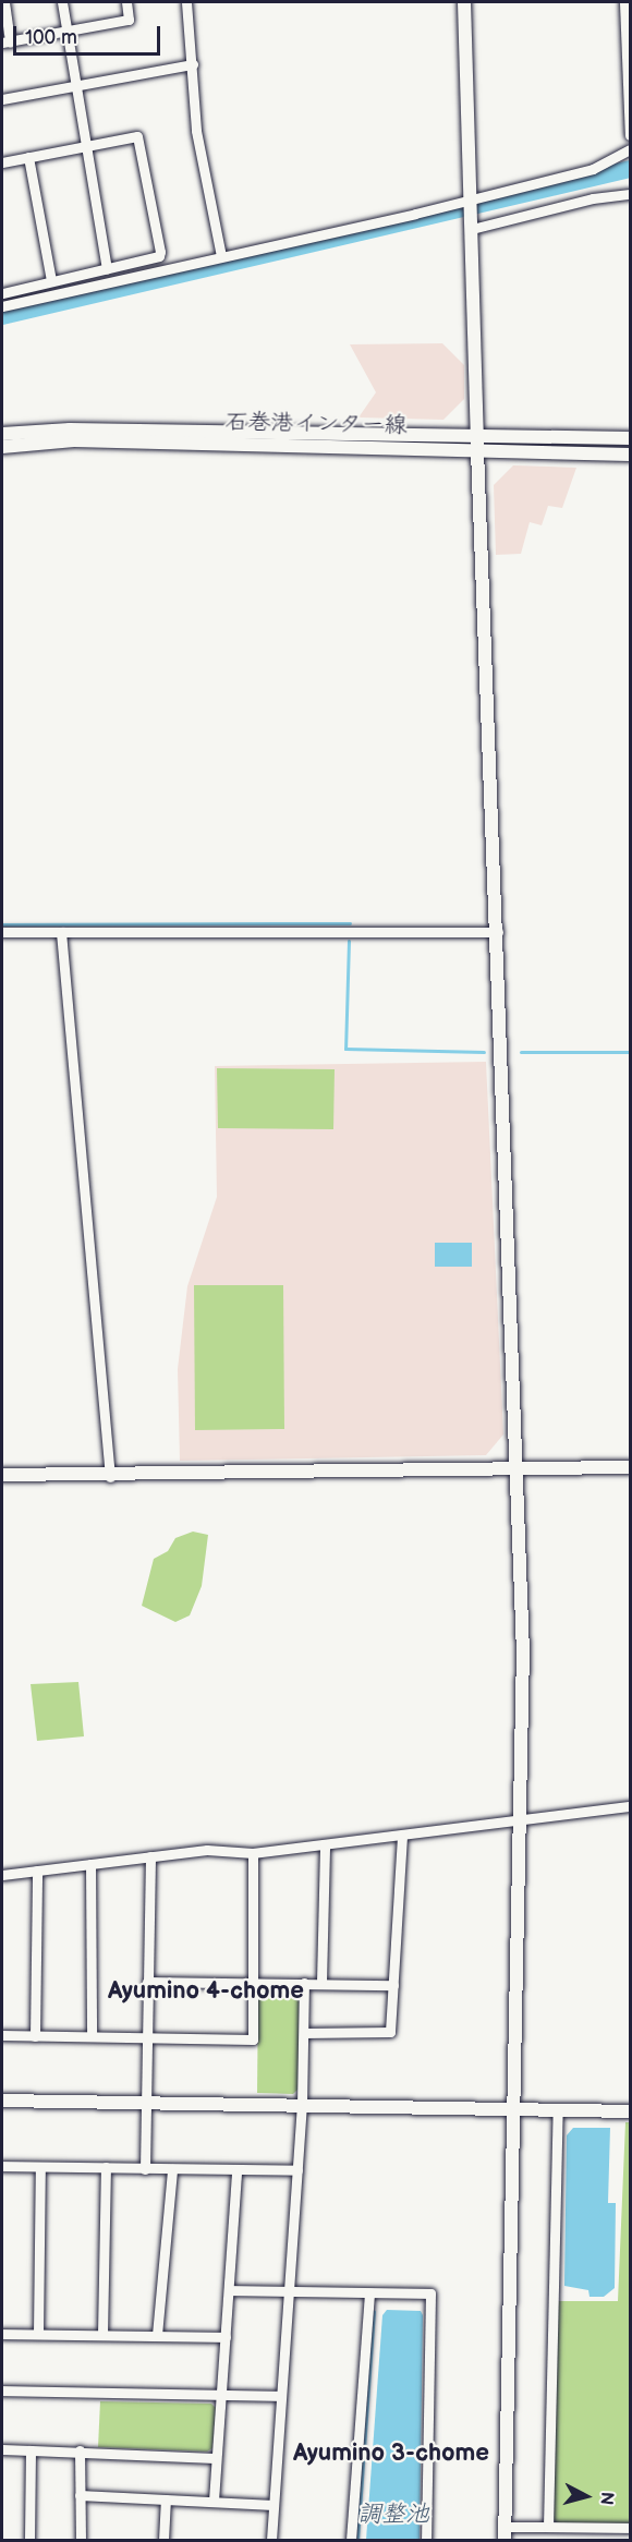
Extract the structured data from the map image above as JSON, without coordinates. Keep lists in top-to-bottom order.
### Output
{
  "streets": {
    "street": ["石巻港インター線"]
  },
  "districts": ["Ayumino 4-chome", "Ayumino 3-chome"],
  "water": ["調整池"],
  "scale_bar": "100 m",
  "north": "right"
}
